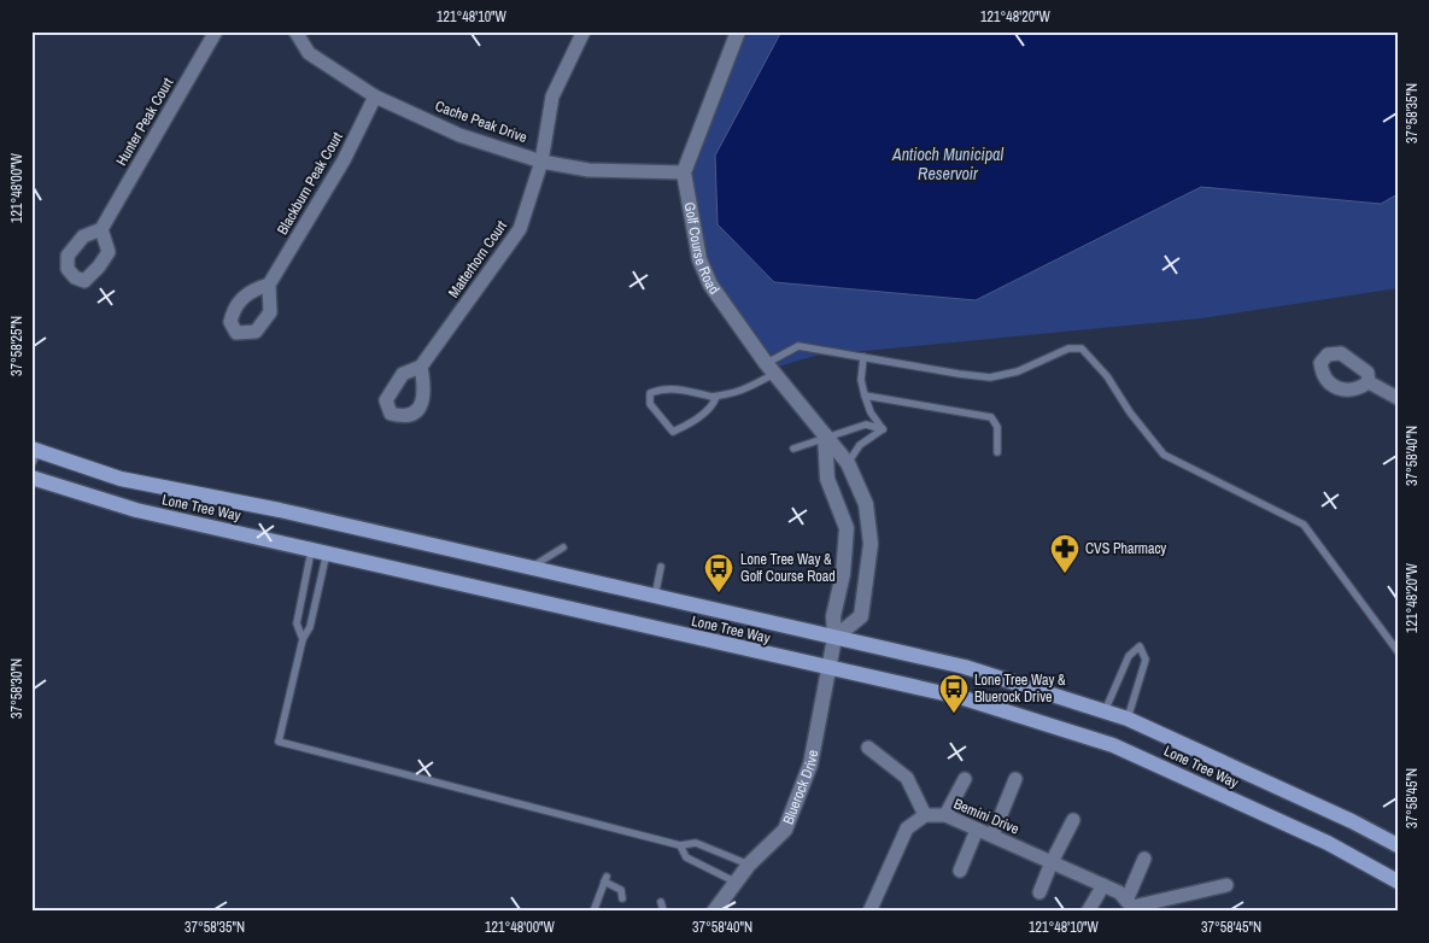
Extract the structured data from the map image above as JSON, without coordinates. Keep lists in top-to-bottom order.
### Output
{
  "streets": {
    "main road": ["Lone Tree Way"],
    "street": [
      "Hunter Peak Court",
      "Cache Peak Drive",
      "Blackburn Peak Court",
      "Golf Course Road",
      "Matterhorn Court",
      "Bluerock Drive",
      "Bemini Drive"
    ]
  },
  "crossings": [
    ["Cache Peak Drive", "Blackburn Peak Court"],
    ["Cache Peak Drive", "Golf Course Road"],
    ["Cache Peak Drive", "Matterhorn Court"],
    ["Golf Course Road", "Lone Tree Way"],
    ["Golf Course Road", "Bluerock Drive"],
    ["Lone Tree Way", "Bluerock Drive"]
  ],
  "water": ["Antioch Municipal Reservoir"],
  "places": {
    "pharmacy": ["CVS Pharmacy"],
    "bus stop": ["Lone Tree Way & Golf Course Road", "Lone Tree Way & Bluerock Drive"]
  },
  "coordinates": [
    "121°48'10\"W",
    "121°48'20\"W",
    "37°58'35\"N",
    "121°48'00\"W",
    "37°58'25\"N",
    "37°58'40\"N",
    "37°58'30\"N",
    "37°58'45\"N"
  ]
}
